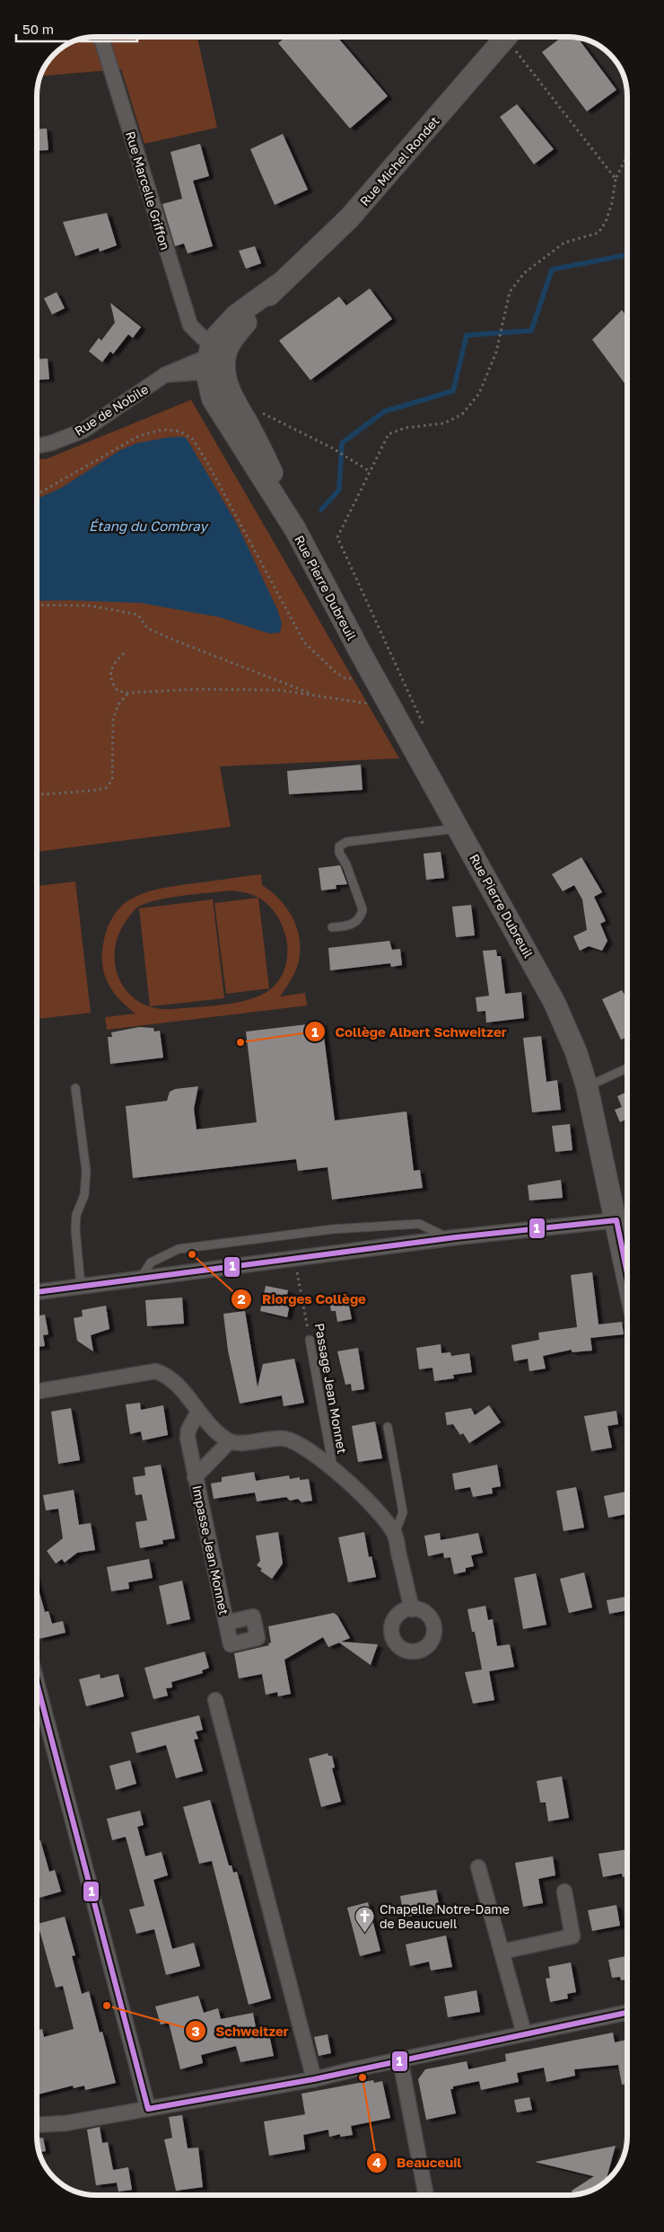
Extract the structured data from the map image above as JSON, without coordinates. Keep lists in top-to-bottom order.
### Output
{
  "streets": {
    "street": [
      "Rue Michel Rondet",
      "Rue Marcelle Griffon",
      "Rue de Nobile",
      "Rue Pierre Dubreuil",
      "Impasse Jean Monnet"
    ],
    "lane": ["Passage Jean Monnet"]
  },
  "crossings": [
    ["Rue Michel Rondet", "Rue Marcelle Griffon"],
    ["Rue Michel Rondet", "Rue de Nobile"],
    ["Rue Michel Rondet", "Rue Pierre Dubreuil"],
    ["Rue Marcelle Griffon", "Rue de Nobile"],
    ["Rue Marcelle Griffon", "Rue Pierre Dubreuil"],
    ["Rue de Nobile", "Rue Pierre Dubreuil"]
  ],
  "water": ["Étang du Combray"],
  "places": {
    "other": [
      "Collège Albert Schweitzer",
      "Riorges Collège",
      "Schweitzer",
      "Beauceuil"
    ],
    "church": ["Chapelle Notre-Dame de Beaucueil"]
  },
  "lines": ["transit line 1"],
  "scale_bar": "50 m"
}
